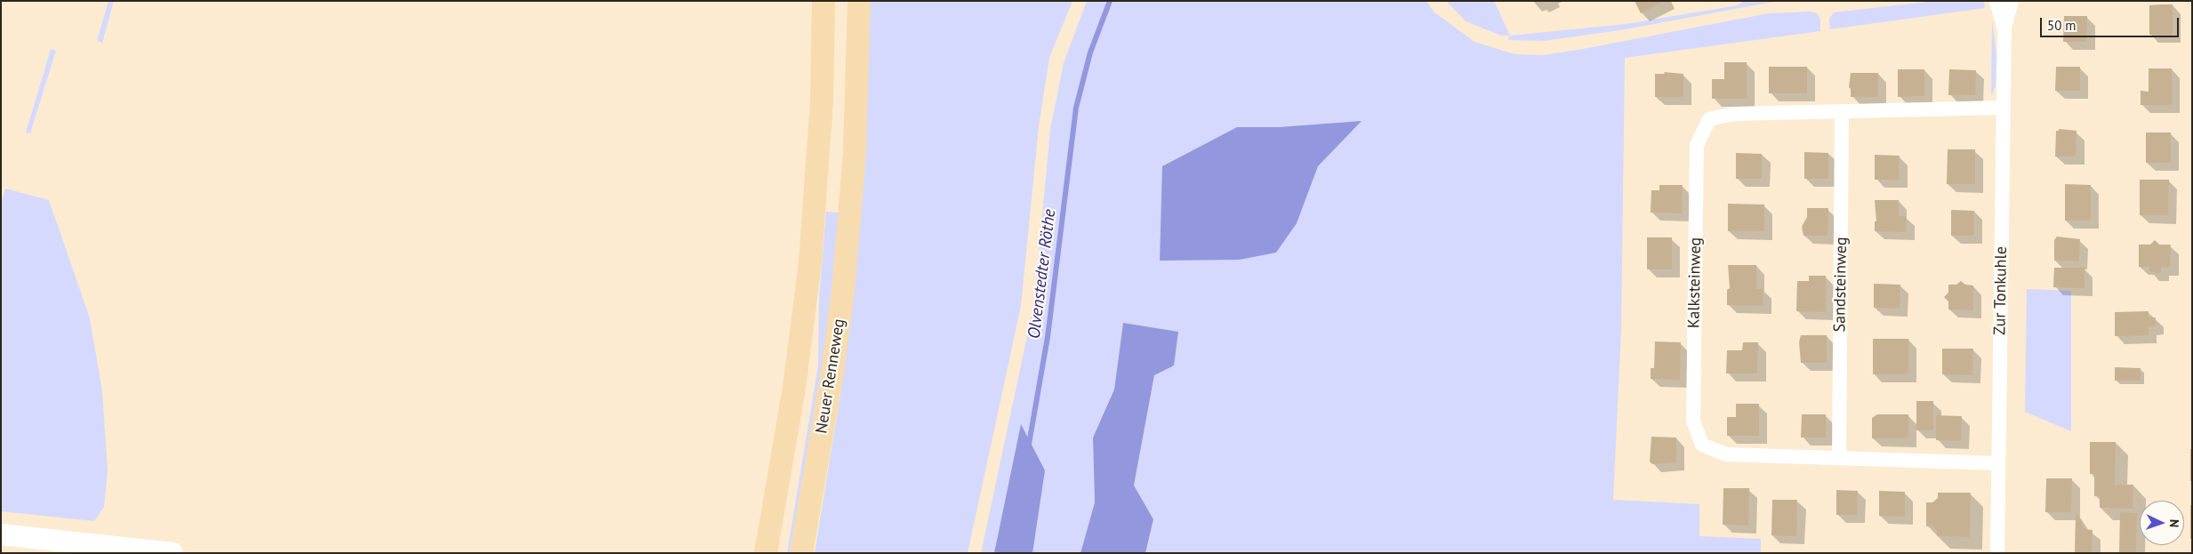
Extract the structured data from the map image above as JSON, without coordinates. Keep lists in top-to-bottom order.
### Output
{
  "streets": {
    "main road": ["Neuer Renneweg"],
    "street": ["Kalksteinweg", "Sandsteinweg", "Zur Tonkuhle"]
  },
  "crossings": [
    ["Kalksteinweg", "Sandsteinweg"],
    ["Kalksteinweg", "Zur Tonkuhle"]
  ],
  "water": ["Olvenstedter Röthe"],
  "scale_bar": "50 m",
  "north": "right"
}
